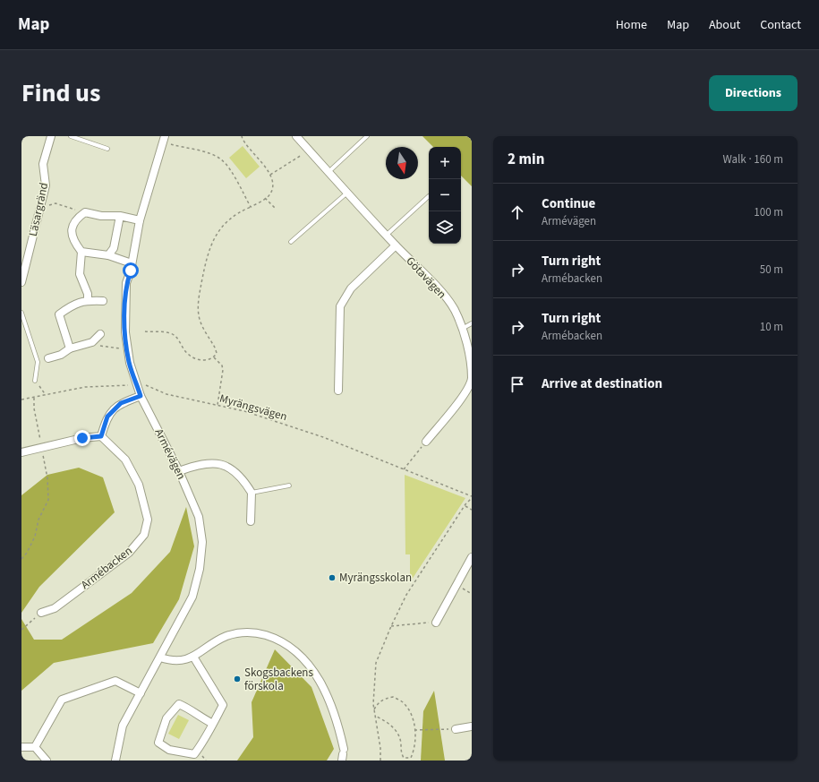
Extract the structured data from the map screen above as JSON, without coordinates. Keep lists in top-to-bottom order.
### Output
{
  "streets": {
    "street": [
      "Läsargränd",
      "Götavägen",
      "Armévägen",
      "Armébacken"
    ],
    "path": ["Myrängsvägen"]
  },
  "crossings": [
    ["Myrängsvägen", "Armévägen"]
  ],
  "places": ["Myrängsskolan", "Skogsbackens förskola"],
  "north": "bottom",
  "page": {
    "header": "Map",
    "nav": [
      "Home",
      "Map",
      "About",
      "Contact"
    ],
    "title": "Find us",
    "buttons": "Directions",
    "heading": ["2 min", "Walk · 160 m"],
    "map_buttons": ["+", "−"],
    "list": [
      ["Continue", "Armévägen", "100 m"],
      ["Turn right", "Armébacken", "50 m"],
      ["Turn right", "Armébacken", "10 m"],
      "Arrive at destination"
    ]
  }
}
